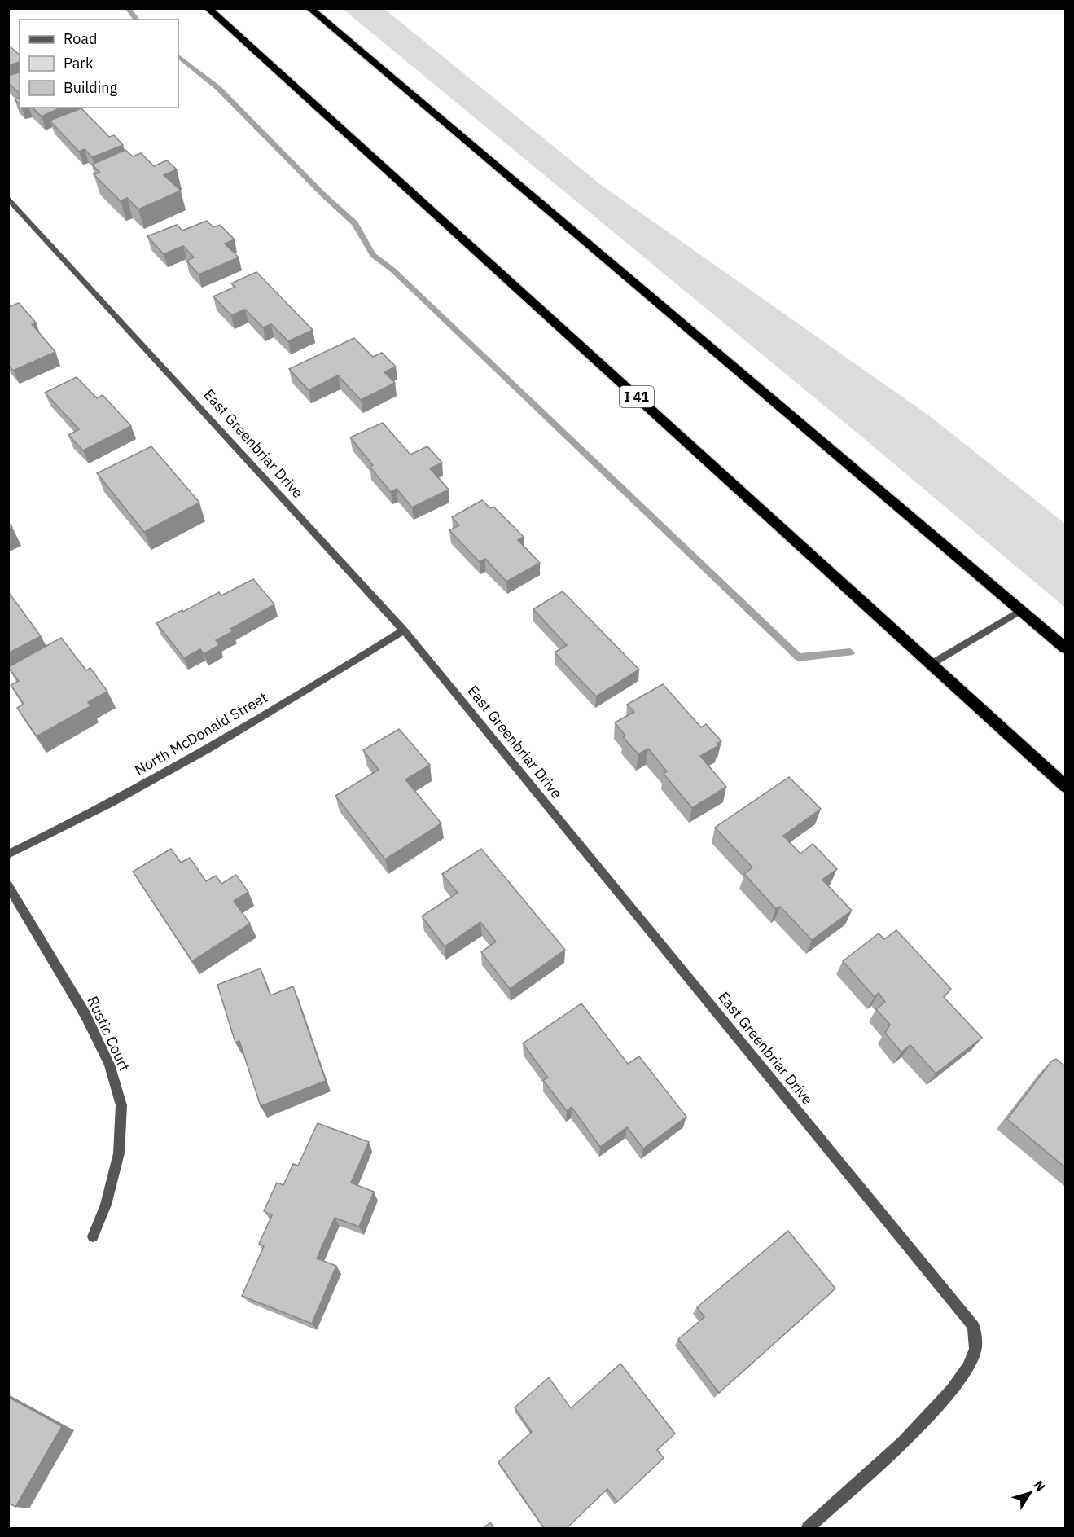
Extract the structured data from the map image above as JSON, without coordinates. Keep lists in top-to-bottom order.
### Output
{
  "streets": {
    "highway": ["I 41"],
    "street": ["East Greenbriar Drive", "North McDonald Street", "Rustic Court"]
  },
  "crossings": [
    ["East Greenbriar Drive", "North McDonald Street"]
  ],
  "legend": ["Road", "Park", "Building"],
  "north": "top right"
}
